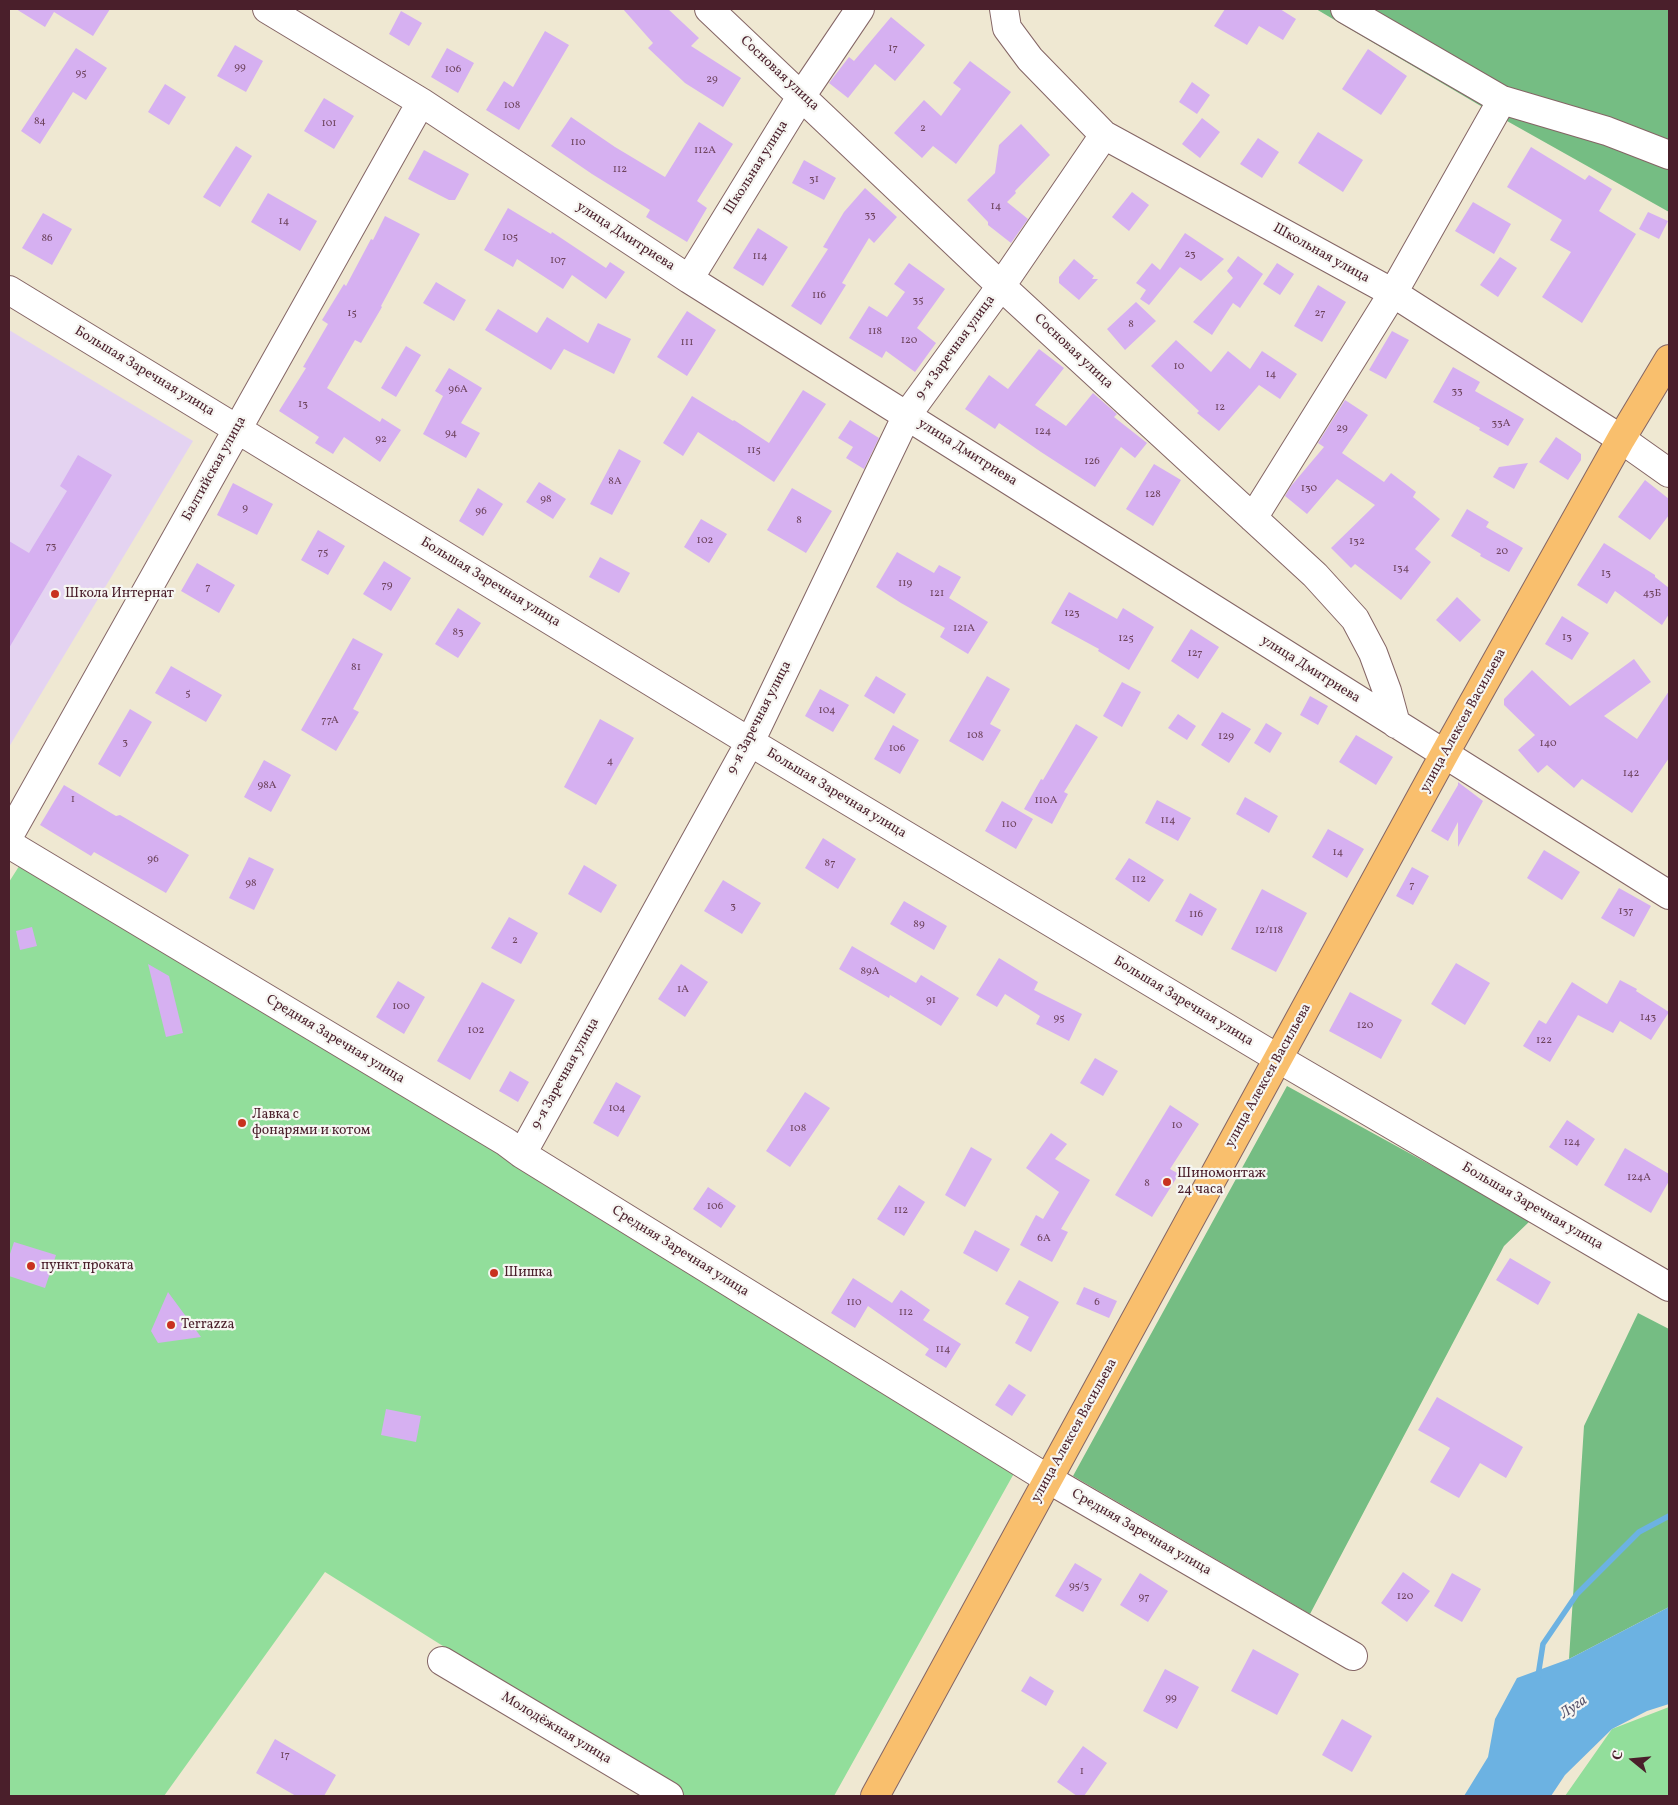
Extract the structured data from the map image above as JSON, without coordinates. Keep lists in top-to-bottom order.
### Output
{
  "streets": {
    "main road": ["улица Алексея Васильева"],
    "street": [
      "Сосновая улица",
      "Школьная улица",
      "улица Дмитриева",
      "9-я Заречная улица",
      "Большая Заречная улица",
      "Балтийская улица",
      "Средняя Заречная улица",
      "Молодёжная улица"
    ]
  },
  "crossings": [
    ["Сосновая улица", "Школьная улица"],
    ["Сосновая улица", "улица Дмитриева"],
    ["Сосновая улица", "9-я Заречная улица"],
    ["Школьная улица", "улица Дмитриева"],
    ["Школьная улица", "9-я Заречная улица"],
    ["Школьная улица", "улица Алексея Васильева"],
    ["улица Дмитриева", "9-я Заречная улица"],
    ["улица Дмитриева", "Балтийская улица"],
    ["улица Дмитриева", "улица Алексея Васильева"],
    ["9-я Заречная улица", "Большая Заречная улица"],
    ["9-я Заречная улица", "Средняя Заречная улица"],
    ["Большая Заречная улица", "Балтийская улица"],
    ["Большая Заречная улица", "улица Алексея Васильева"],
    ["улица Алексея Васильева", "Средняя Заречная улица"]
  ],
  "water": ["Луга"],
  "places": [
    "Школа Интернат",
    "Лавка с фонарями и котом",
    "Шиномонтаж 24 часа",
    "пункт проката",
    "Шишка",
    "Terrazza"
  ],
  "house_numbers": [
    "17",
    "99",
    "106",
    "95",
    "29",
    "108",
    "84",
    "101",
    "2",
    "110",
    "112А",
    "112",
    "31",
    "14",
    "33",
    "14",
    "105",
    "86",
    "23",
    "114",
    "107",
    "116",
    "35",
    "15",
    "27",
    "8",
    "118",
    "120",
    "111",
    "10",
    "14",
    "96А",
    "33",
    "13",
    "12",
    "33А",
    "29",
    "124",
    "94",
    "92",
    "115",
    "126",
    "8А",
    "130",
    "128",
    "98",
    "9",
    "96",
    "8",
    "102",
    "132",
    "73",
    "20",
    "75",
    "134",
    "13",
    "119",
    "79",
    "7",
    "121",
    "43Б",
    "123",
    "121А",
    "83",
    "13",
    "125",
    "127",
    "81",
    "5",
    "104",
    "77А",
    "108",
    "129",
    "3",
    "140",
    "106",
    "4",
    "142",
    "98А",
    "1",
    "110А",
    "114",
    "110",
    "14",
    "96",
    "87",
    "112",
    "98",
    "7",
    "3",
    "137",
    "116",
    "89",
    "12/118",
    "2",
    "89А",
    "1А",
    "91",
    "100",
    "143",
    "95",
    "120",
    "102",
    "122",
    "104",
    "10",
    "108",
    "124",
    "124А",
    "8",
    "106",
    "112",
    "6А",
    "110",
    "6",
    "112",
    "114",
    "95/3",
    "120",
    "97",
    "99",
    "17",
    "1"
  ],
  "north": "left"
}
